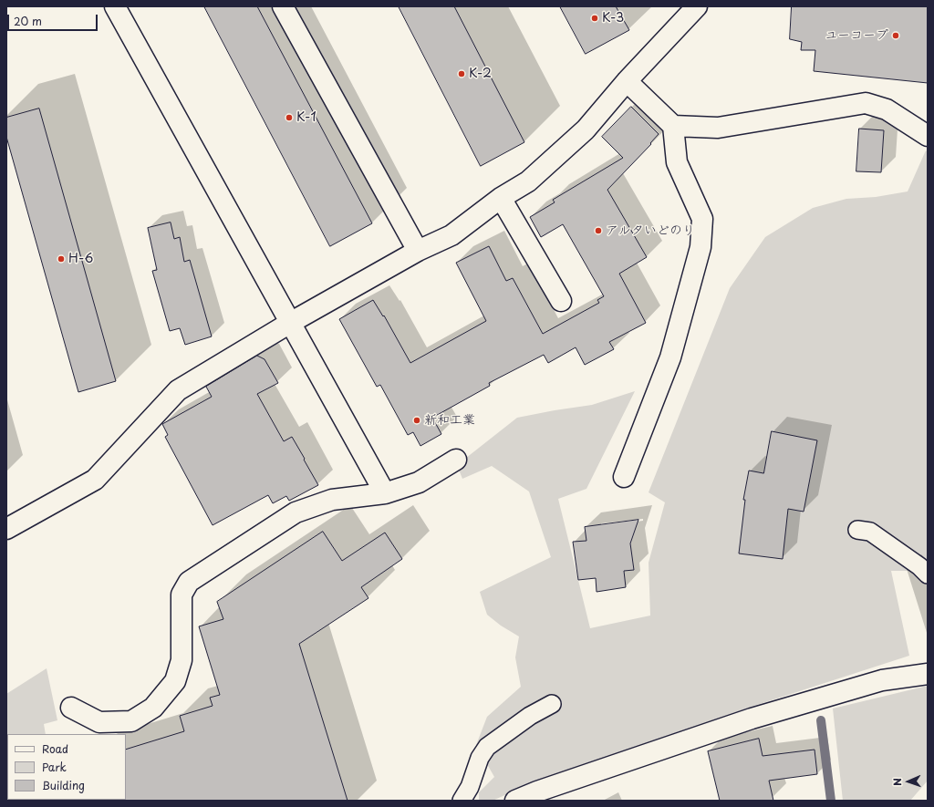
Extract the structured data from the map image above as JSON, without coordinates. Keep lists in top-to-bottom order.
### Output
{
  "places": [
    "K-3",
    "ユーコープ",
    "K-2",
    "K-1",
    "アルタいどのり",
    "H-6",
    "新和工業"
  ],
  "legend": ["Road", "Park", "Building"],
  "scale_bar": "20 m",
  "north": "left"
}
